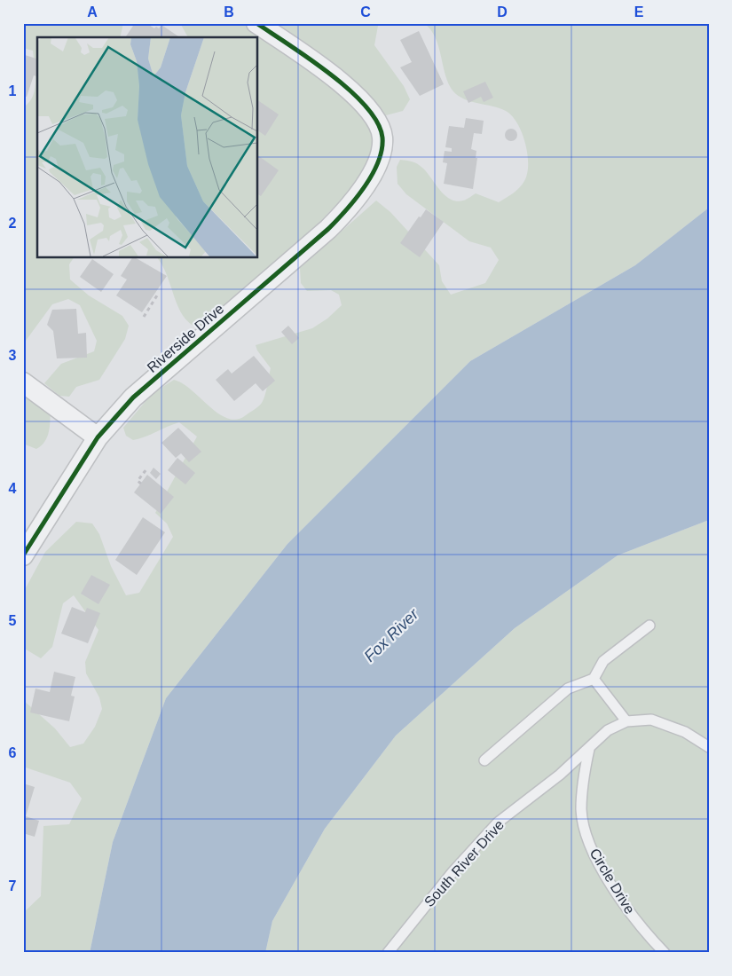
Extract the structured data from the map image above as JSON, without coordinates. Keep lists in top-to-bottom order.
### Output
{
  "streets": {
    "street": ["Riverside Drive"],
    "lane": ["South River Drive", "Circle Drive"]
  },
  "crossings": [
    ["South River Drive", "Circle Drive"]
  ],
  "water": ["Fox River"],
  "grid": {
    "columns": [
      "A",
      "B",
      "C",
      "D",
      "E"
    ],
    "rows": [
      "1",
      "2",
      "3",
      "4",
      "5",
      "6",
      "7"
    ]
  }
}
